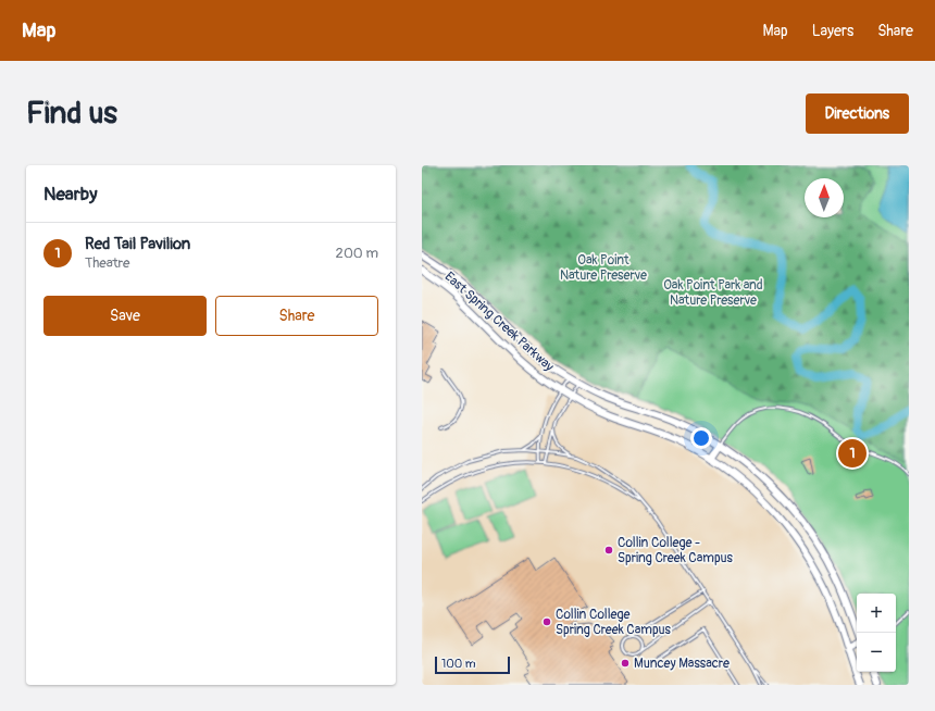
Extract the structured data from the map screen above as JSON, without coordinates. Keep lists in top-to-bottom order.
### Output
{
  "streets": {
    "main road": ["East Spring Creek Parkway"]
  },
  "parks": ["Oak Point Nature Preserve", "Oak Point Park and Nature Preserve"],
  "places": ["Collin College - Spring Creek Campus", "Collin College Spring Creek Campus", "Muncey Massacre"],
  "scale_bar": "100 m",
  "north": "top",
  "page": {
    "header": "Map",
    "nav": ["Map", "Layers", "Share"],
    "buttons": [
      "Directions",
      ["Save", "Share"]
    ],
    "title": "Find us",
    "heading": "Nearby",
    "list": [
      {
        "mark": "1",
        "name": "Red Tail Pavilion",
        "note": "Theatre",
        "value": "200 m"
      }
    ],
    "pins": "1",
    "map_buttons": ["+", "−"],
    "scale": "100 m"
  }
}
